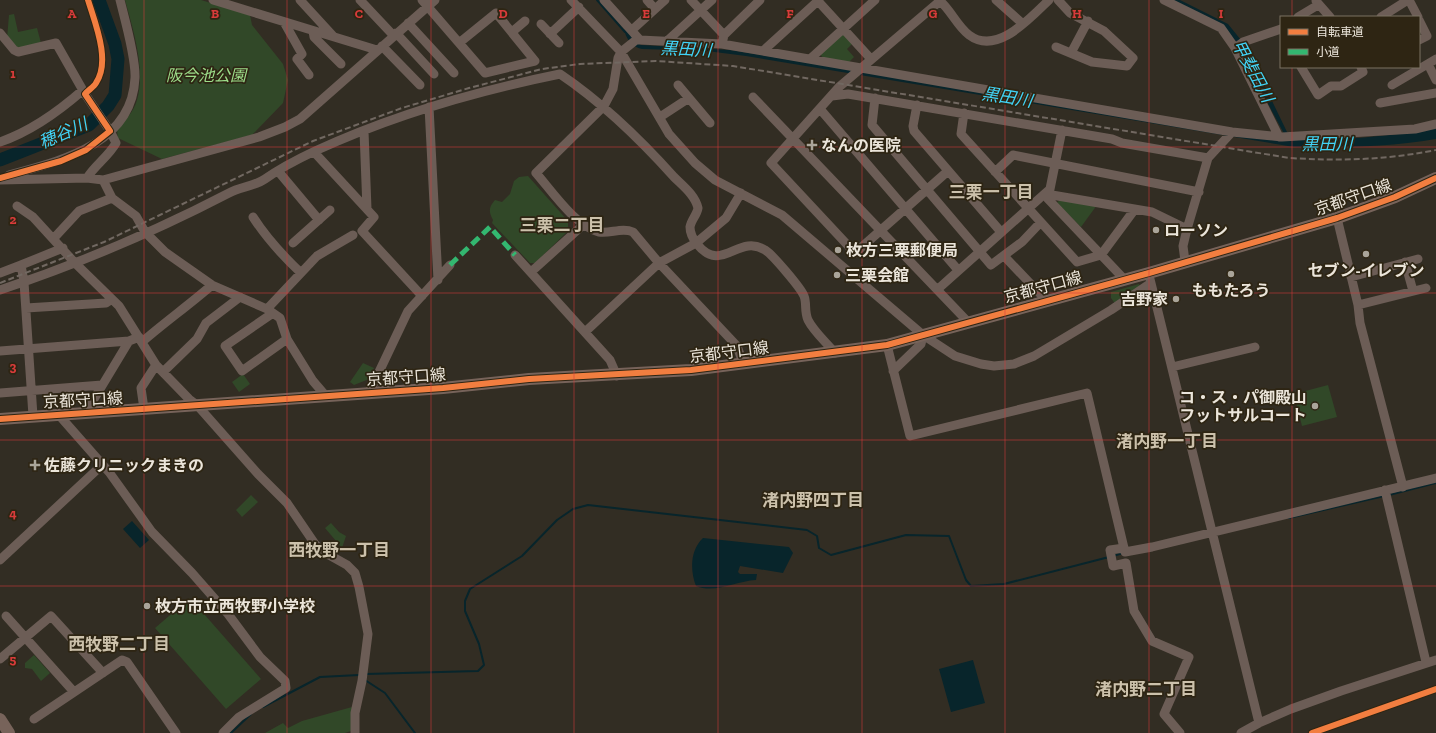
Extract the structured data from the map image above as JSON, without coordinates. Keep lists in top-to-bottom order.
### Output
{
  "streets": {
    "main road": ["京都守口線"]
  },
  "districts": [
    "三栗一丁目",
    "三栗二丁目",
    "渚内野一丁目",
    "渚内野四丁目",
    "西牧野一丁目",
    "西牧野二丁目",
    "渚内野二丁目"
  ],
  "water": ["黒田川", "甲斐田川", "穂谷川"],
  "parks": ["阪今池公園"],
  "places": {
    "health": ["なんの医院", "佐藤クリニックまきの"],
    "other": [
      "ローソン",
      "枚方三栗郵便局",
      "セブン-イレブン",
      "ももたろう",
      "三栗会館",
      "吉野家",
      "コ・ス・パ御殿山 フットサルコート",
      "枚方市立西牧野小学校"
    ]
  },
  "legend": ["自転車道", "小道"],
  "grid": {
    "columns": [
      "A",
      "B",
      "C",
      "D",
      "E",
      "F",
      "G",
      "H",
      "I"
    ],
    "rows": [
      "1",
      "2",
      "3",
      "4",
      "5"
    ]
  }
}
